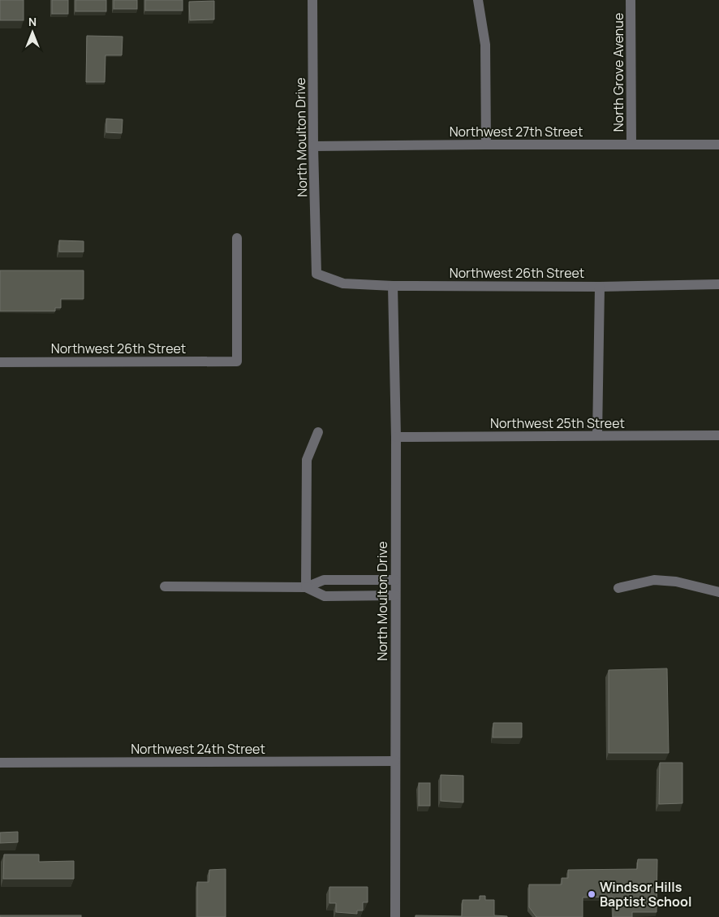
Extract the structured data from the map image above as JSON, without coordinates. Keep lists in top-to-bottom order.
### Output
{
  "streets": {
    "street": [
      "North Grove Avenue",
      "Northwest 27th Street",
      "North Moulton Drive",
      "Northwest 26th Street",
      "Northwest 25th Street",
      "Northwest 24th Street"
    ]
  },
  "crossings": [
    ["North Grove Avenue", "Northwest 27th Street"],
    ["Northwest 27th Street", "North Moulton Drive"],
    ["North Moulton Drive", "Northwest 26th Street"],
    ["North Moulton Drive", "Northwest 25th Street"],
    ["North Moulton Drive", "Northwest 24th Street"]
  ],
  "places": ["Windsor Hills Baptist School"],
  "north": "top"
}
